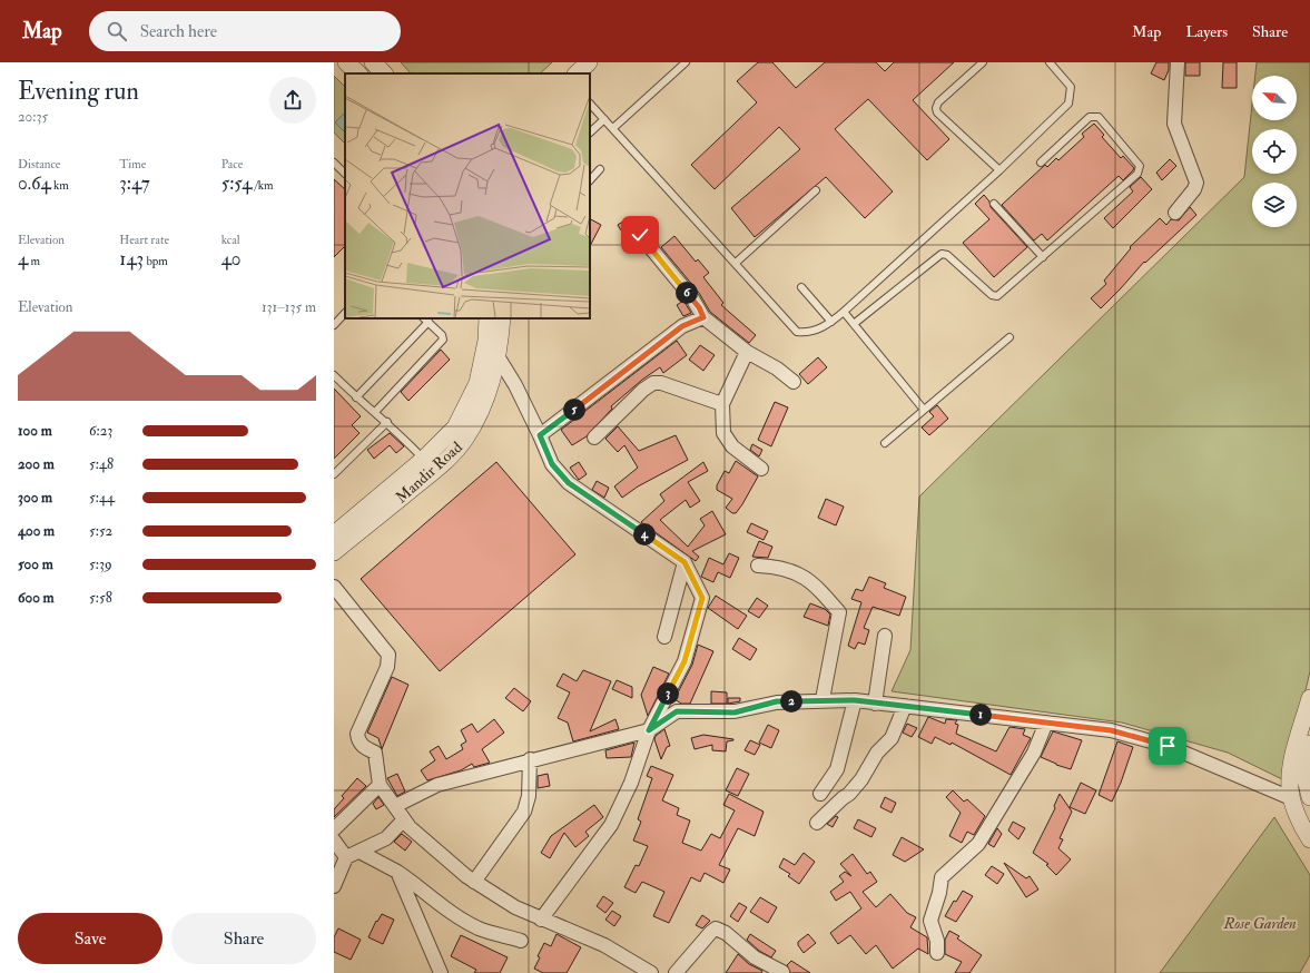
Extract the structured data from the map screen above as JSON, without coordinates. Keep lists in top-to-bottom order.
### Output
{
  "streets": {
    "street": ["Mandir Road"]
  },
  "parks": ["Rose Garden"],
  "north": "top left",
  "page": {
    "header": "Map",
    "search": "Search here",
    "nav": ["Map", "Layers", "Share"],
    "heading": ["Evening run", "20:35"],
    "stats": [
      ["Distance", "0.64 km"],
      ["Time", "3:47"],
      ["Pace", "5:54 /km"],
      ["Elevation", "4 m"],
      ["Heart rate", "143 bpm"],
      ["kcal", "40"]
    ],
    "pins": [
      "6",
      "5",
      "4",
      "3",
      "2",
      "1"
    ],
    "chart": ["Elevation", "131–135 m"],
    "list": [
      {
        "name": "100 m",
        "note": "6:23"
      },
      {
        "name": "200 m",
        "note": "5:48"
      },
      {
        "name": "300 m",
        "note": "5:44"
      },
      {
        "name": "400 m",
        "note": "5:52"
      },
      {
        "name": "500 m",
        "note": "5:39"
      },
      {
        "name": "600 m",
        "note": "5:58"
      }
    ],
    "buttons": ["Save", "Share"]
  }
}
